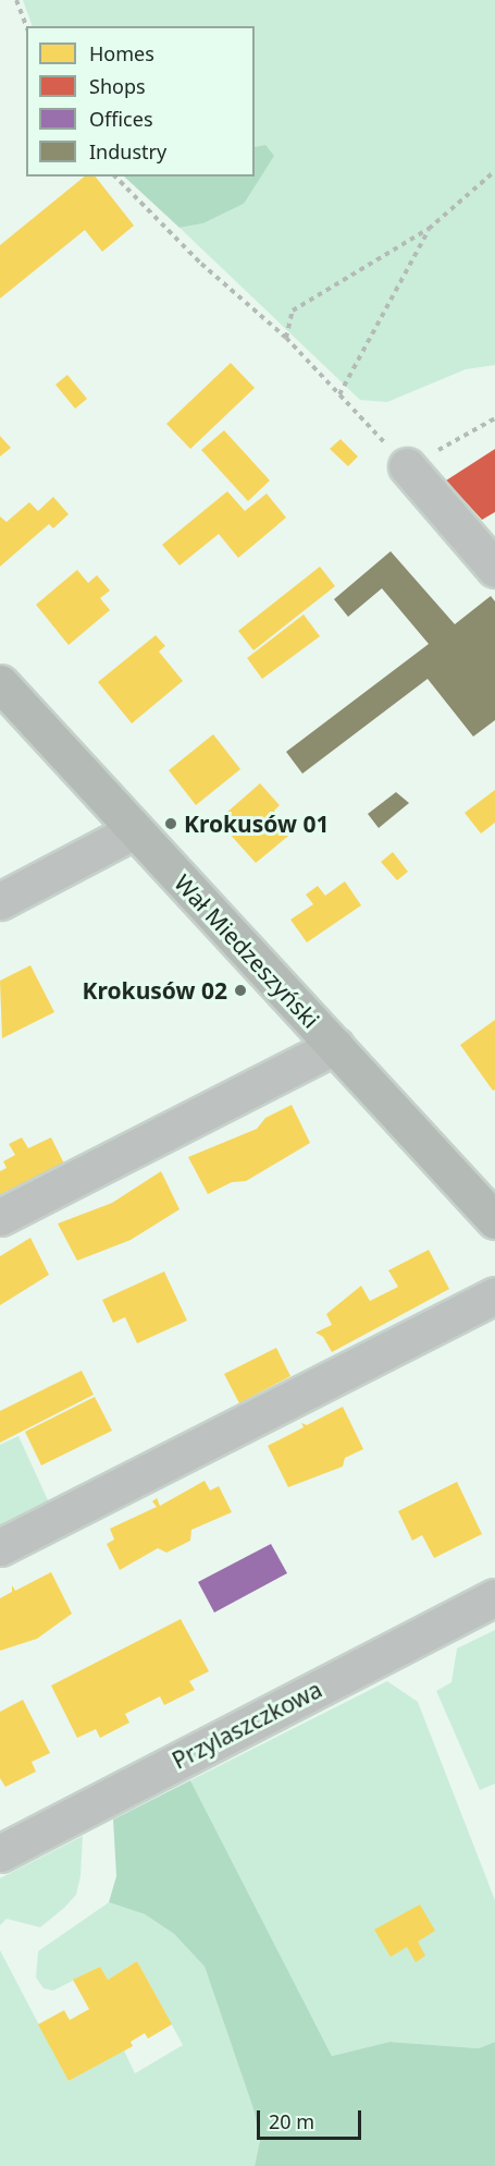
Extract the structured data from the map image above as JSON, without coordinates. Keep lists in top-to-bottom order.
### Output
{
  "streets": {
    "main road": ["Wał Miedzeszyński"],
    "street": ["Przylaszczkowa"]
  },
  "places": ["Krokusów 01", "Krokusów 02"],
  "legend": [
    "Homes",
    "Shops",
    "Offices",
    "Industry"
  ],
  "scale_bar": "20 m"
}
